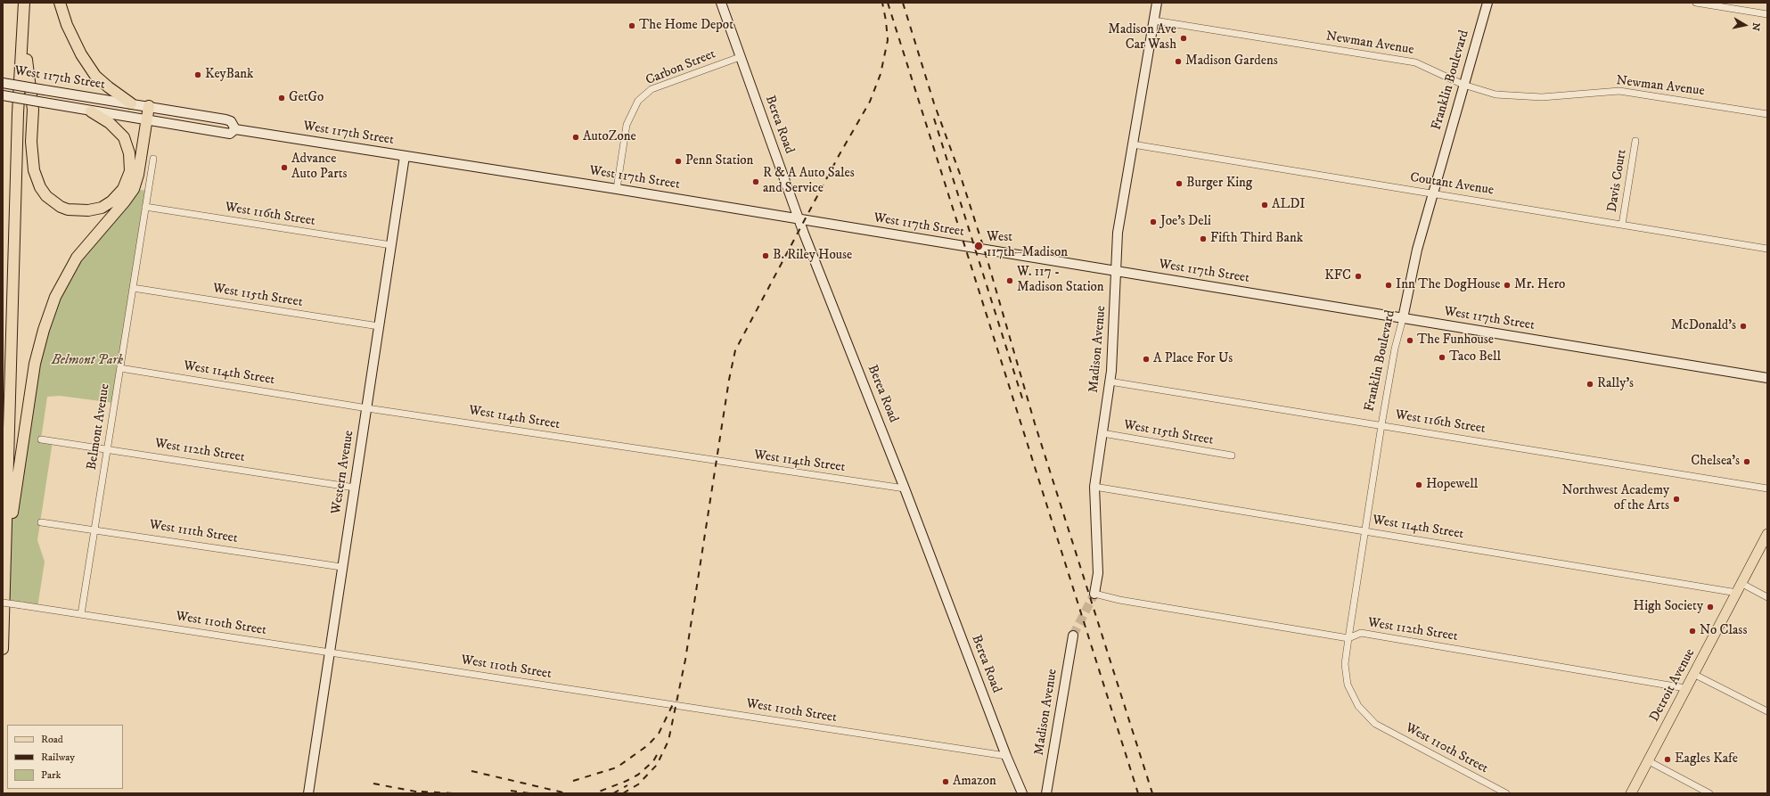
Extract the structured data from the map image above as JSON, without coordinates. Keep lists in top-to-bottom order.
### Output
{
  "streets": {
    "main road": [
      "West 117th Street",
      "Franklin Boulevard",
      "Berea Road",
      "Madison Avenue",
      "Western Avenue",
      "Detroit Avenue"
    ],
    "street": [
      "Newman Avenue",
      "Carbon Street",
      "Davis Court",
      "Coutant Avenue",
      "West 116th Street",
      "West 115th Street",
      "West 114th Street",
      "Belmont Avenue",
      "West 112th Street",
      "West 111th Street",
      "West 110th Street"
    ]
  },
  "crossings": [
    ["Newman Avenue", "Franklin Boulevard"],
    ["Newman Avenue", "Madison Avenue"],
    ["Carbon Street", "West 117th Street"],
    ["Carbon Street", "Berea Road"],
    ["West 117th Street", "Franklin Boulevard"],
    ["West 117th Street", "Berea Road"],
    ["West 117th Street", "Madison Avenue"],
    ["West 117th Street", "Western Avenue"],
    ["Franklin Boulevard", "Coutant Avenue"],
    ["Franklin Boulevard", "West 116th Street"],
    ["Franklin Boulevard", "West 114th Street"],
    ["Franklin Boulevard", "West 112th Street"],
    ["Franklin Boulevard", "West 110th Street"],
    ["Berea Road", "West 114th Street"],
    ["Berea Road", "West 110th Street"],
    ["Davis Court", "Coutant Avenue"],
    ["Coutant Avenue", "Madison Avenue"],
    ["West 116th Street", "Madison Avenue"],
    ["West 116th Street", "Belmont Avenue"],
    ["West 116th Street", "Western Avenue"],
    ["West 115th Street", "Madison Avenue"],
    ["West 115th Street", "Belmont Avenue"],
    ["West 115th Street", "Western Avenue"],
    ["Madison Avenue", "West 114th Street"],
    ["Madison Avenue", "West 112th Street"],
    ["West 114th Street", "Belmont Avenue"],
    ["West 114th Street", "Western Avenue"],
    ["West 114th Street", "Detroit Avenue"],
    ["Belmont Avenue", "West 112th Street"],
    ["Belmont Avenue", "West 111th Street"],
    ["Belmont Avenue", "West 110th Street"],
    ["West 112th Street", "Western Avenue"],
    ["West 112th Street", "Detroit Avenue"],
    ["Western Avenue", "West 111th Street"],
    ["Western Avenue", "West 110th Street"]
  ],
  "parks": ["Belmont Park"],
  "places": [
    "The Home Depot",
    "Madison Ave Car Wash",
    "Madison Gardens",
    "KeyBank",
    "GetGo",
    "AutoZone",
    "Penn Station",
    "Advance Auto Parts",
    "R & A Auto Sales and Service",
    "Burger King",
    "ALDI",
    "Joe's Deli",
    "Fifth Third Bank",
    "West 117th–Madison",
    "B. Riley House",
    "KFC",
    "W. 117 - Madison Station",
    "Inn The DogHouse",
    "Mr. Hero",
    "McDonald's",
    "The Funhouse",
    "Taco Bell",
    "A Place For Us",
    "Rally's",
    "Chelsea's",
    "Hopewell",
    "Northwest Academy of the Arts",
    "High Society",
    "No Class",
    "Eagles Kafe",
    "Amazon"
  ],
  "legend": ["Road", "Railway", "Park"],
  "north": "right"
}
